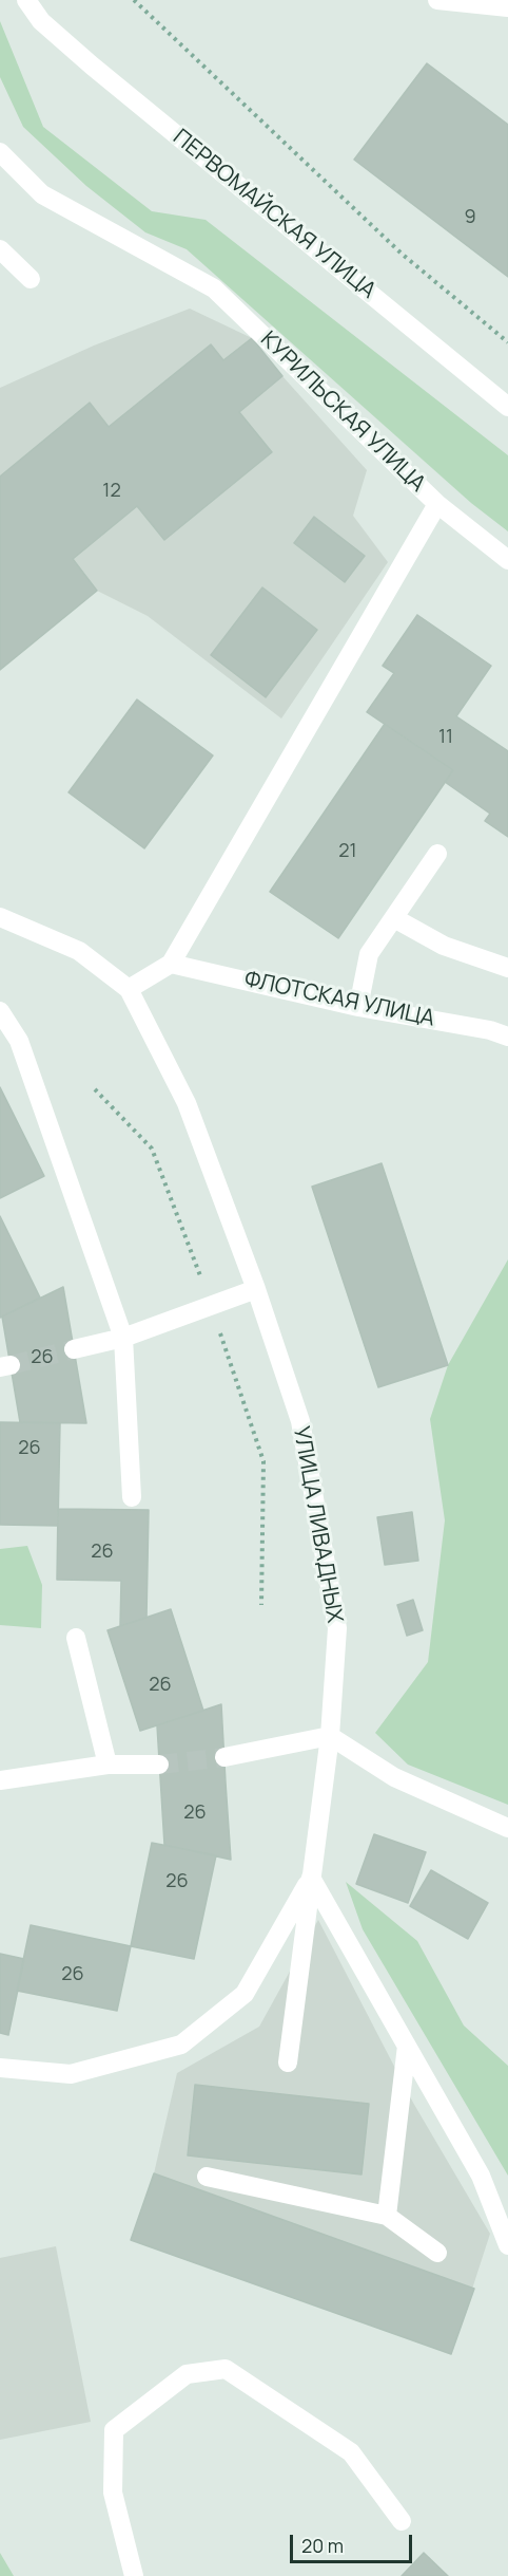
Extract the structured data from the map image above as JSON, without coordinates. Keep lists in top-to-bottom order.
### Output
{
  "streets": {
    "street": [
      "ПЕРВОМАЙСКАЯ УЛИЦА",
      "КУРИЛЬСКАЯ УЛИЦА",
      "ФЛОТСКАЯ УЛИЦА",
      "УЛИЦА ЛИВАДНЫХ"
    ]
  },
  "crossings": [
    ["КУРИЛЬСКАЯ УЛИЦА", "ФЛОТСКАЯ УЛИЦА"]
  ],
  "house_numbers": [
    "9",
    "12",
    "11",
    "21",
    "26",
    "26",
    "26",
    "26",
    "26",
    "26",
    "26"
  ],
  "scale_bar": "20 m"
}
